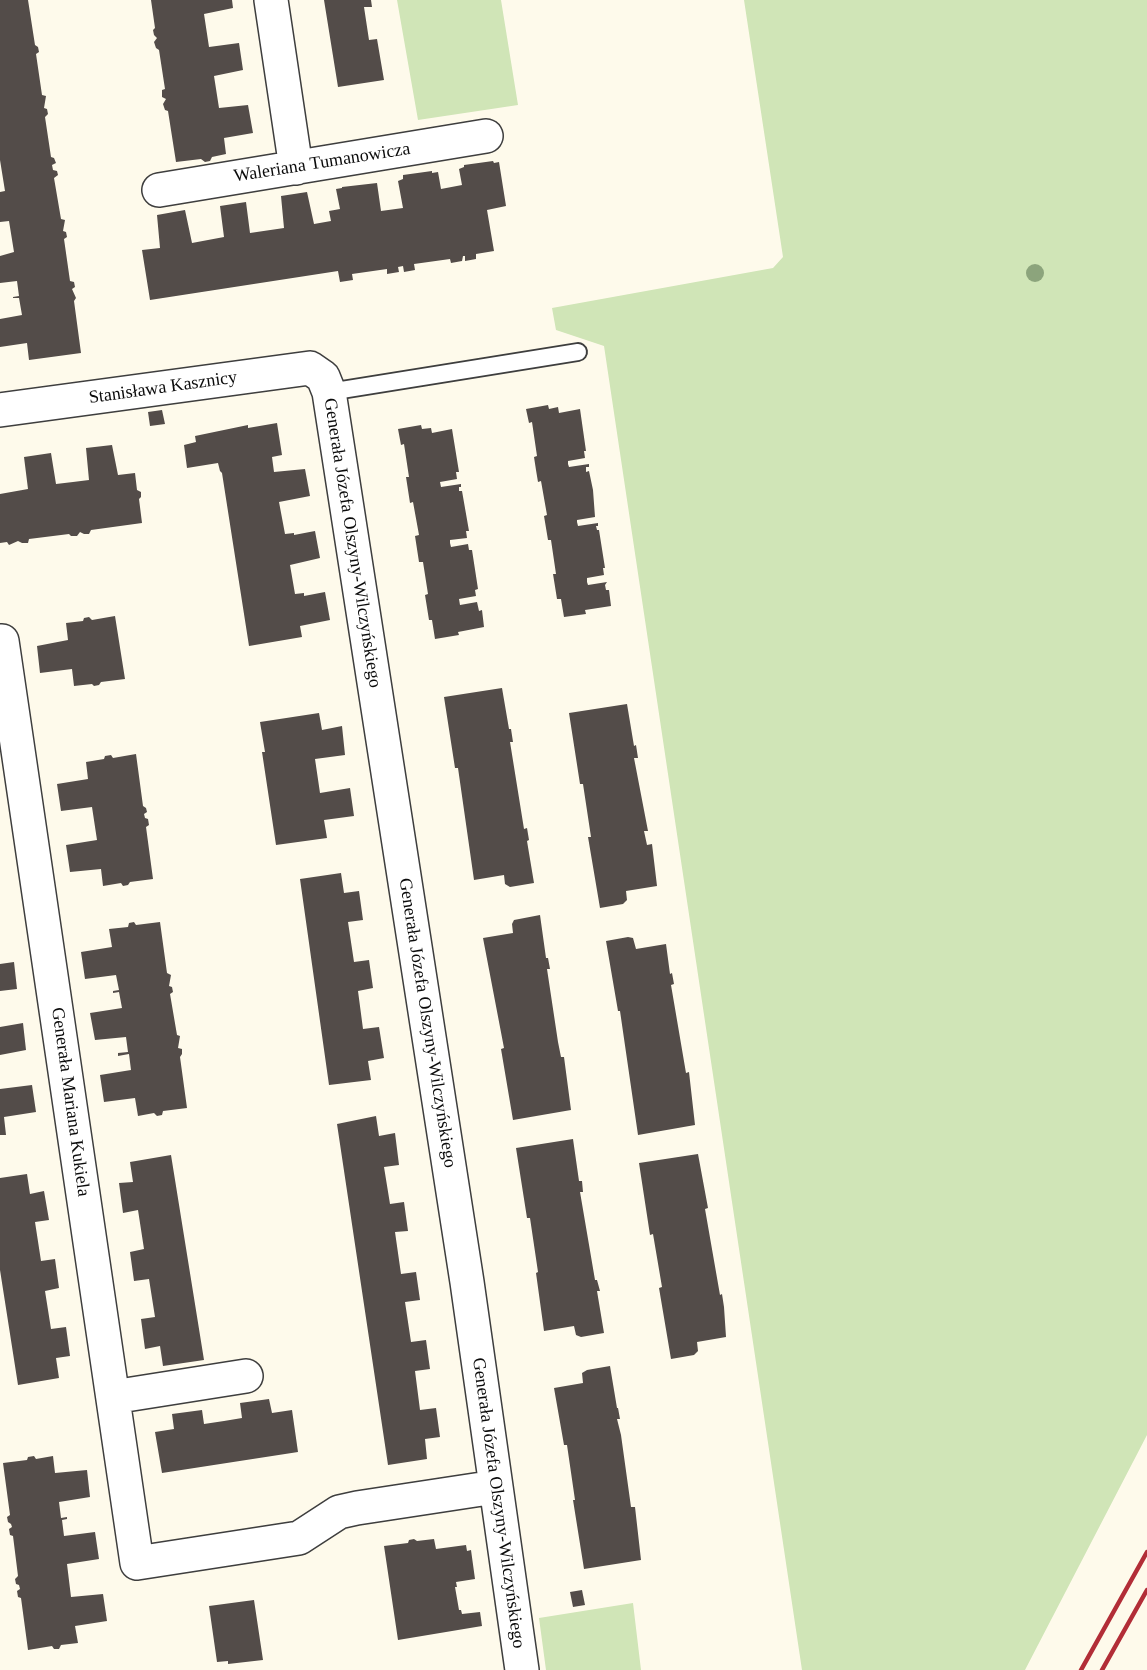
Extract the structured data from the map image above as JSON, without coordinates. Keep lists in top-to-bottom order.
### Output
{
  "streets": {
    "street": [
      "Waleriana Tumanowicza",
      "Stanisława Kasznicy",
      "Generała Józefa Olszyny-Wilczyńskiego",
      "Generała Mariana Kukiela"
    ]
  },
  "crossings": [
    ["Stanisława Kasznicy", "Generała Józefa Olszyny-Wilczyńskiego"],
    ["Generała Józefa Olszyny-Wilczyńskiego", "Generała Mariana Kukiela"]
  ]
}
